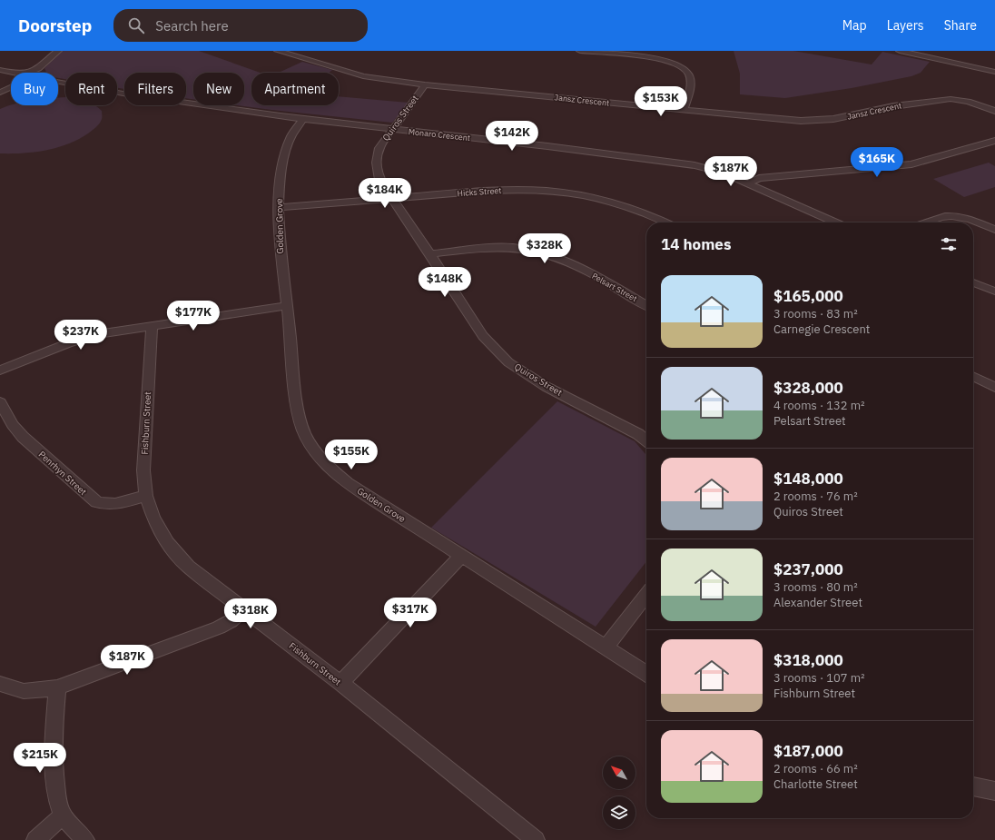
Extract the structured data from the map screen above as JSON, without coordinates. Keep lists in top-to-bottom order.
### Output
{
  "streets": {
    "street": [
      "Jansz Crescent",
      "Quiros Street",
      "Monaro Crescent",
      "Hicks Street",
      "Golden Grove",
      "Pelsart Street",
      "Fishburn Street",
      "Penrhyn Street"
    ]
  },
  "crossings": [
    ["Jansz Crescent", "Quiros Street"],
    ["Quiros Street", "Monaro Crescent"],
    ["Quiros Street", "Hicks Street"],
    ["Quiros Street", "Pelsart Street"],
    ["Monaro Crescent", "Golden Grove"],
    ["Hicks Street", "Golden Grove"],
    ["Fishburn Street", "Penrhyn Street"]
  ],
  "north": "top left",
  "page": {
    "header": "Doorstep",
    "search": "Search here",
    "nav": ["Map", "Layers", "Share"],
    "chip": [
      "Buy",
      "Rent",
      "Filters",
      "New",
      "Apartment"
    ],
    "price": [
      "$153K",
      "$142K",
      "$165K",
      "$187K",
      "$184K",
      "$328K",
      "$148K",
      "$177K",
      "$237K",
      "$155K",
      "$317K",
      "$318K",
      "$187K",
      "$215K"
    ],
    "heading": "14 homes",
    "list": [
      {
        "name": "$165,000",
        "note": "3 rooms · 83 m² · Carnegie Crescent"
      },
      {
        "name": "$328,000",
        "note": "4 rooms · 132 m² · Pelsart Street"
      },
      {
        "name": "$148,000",
        "note": "2 rooms · 76 m² · Quiros Street"
      },
      {
        "name": "$237,000",
        "note": "3 rooms · 80 m² · Alexander Street"
      },
      {
        "name": "$318,000",
        "note": "3 rooms · 107 m² · Fishburn Street"
      },
      {
        "name": "$187,000",
        "note": "2 rooms · 66 m² · Charlotte Street"
      }
    ]
  }
}
